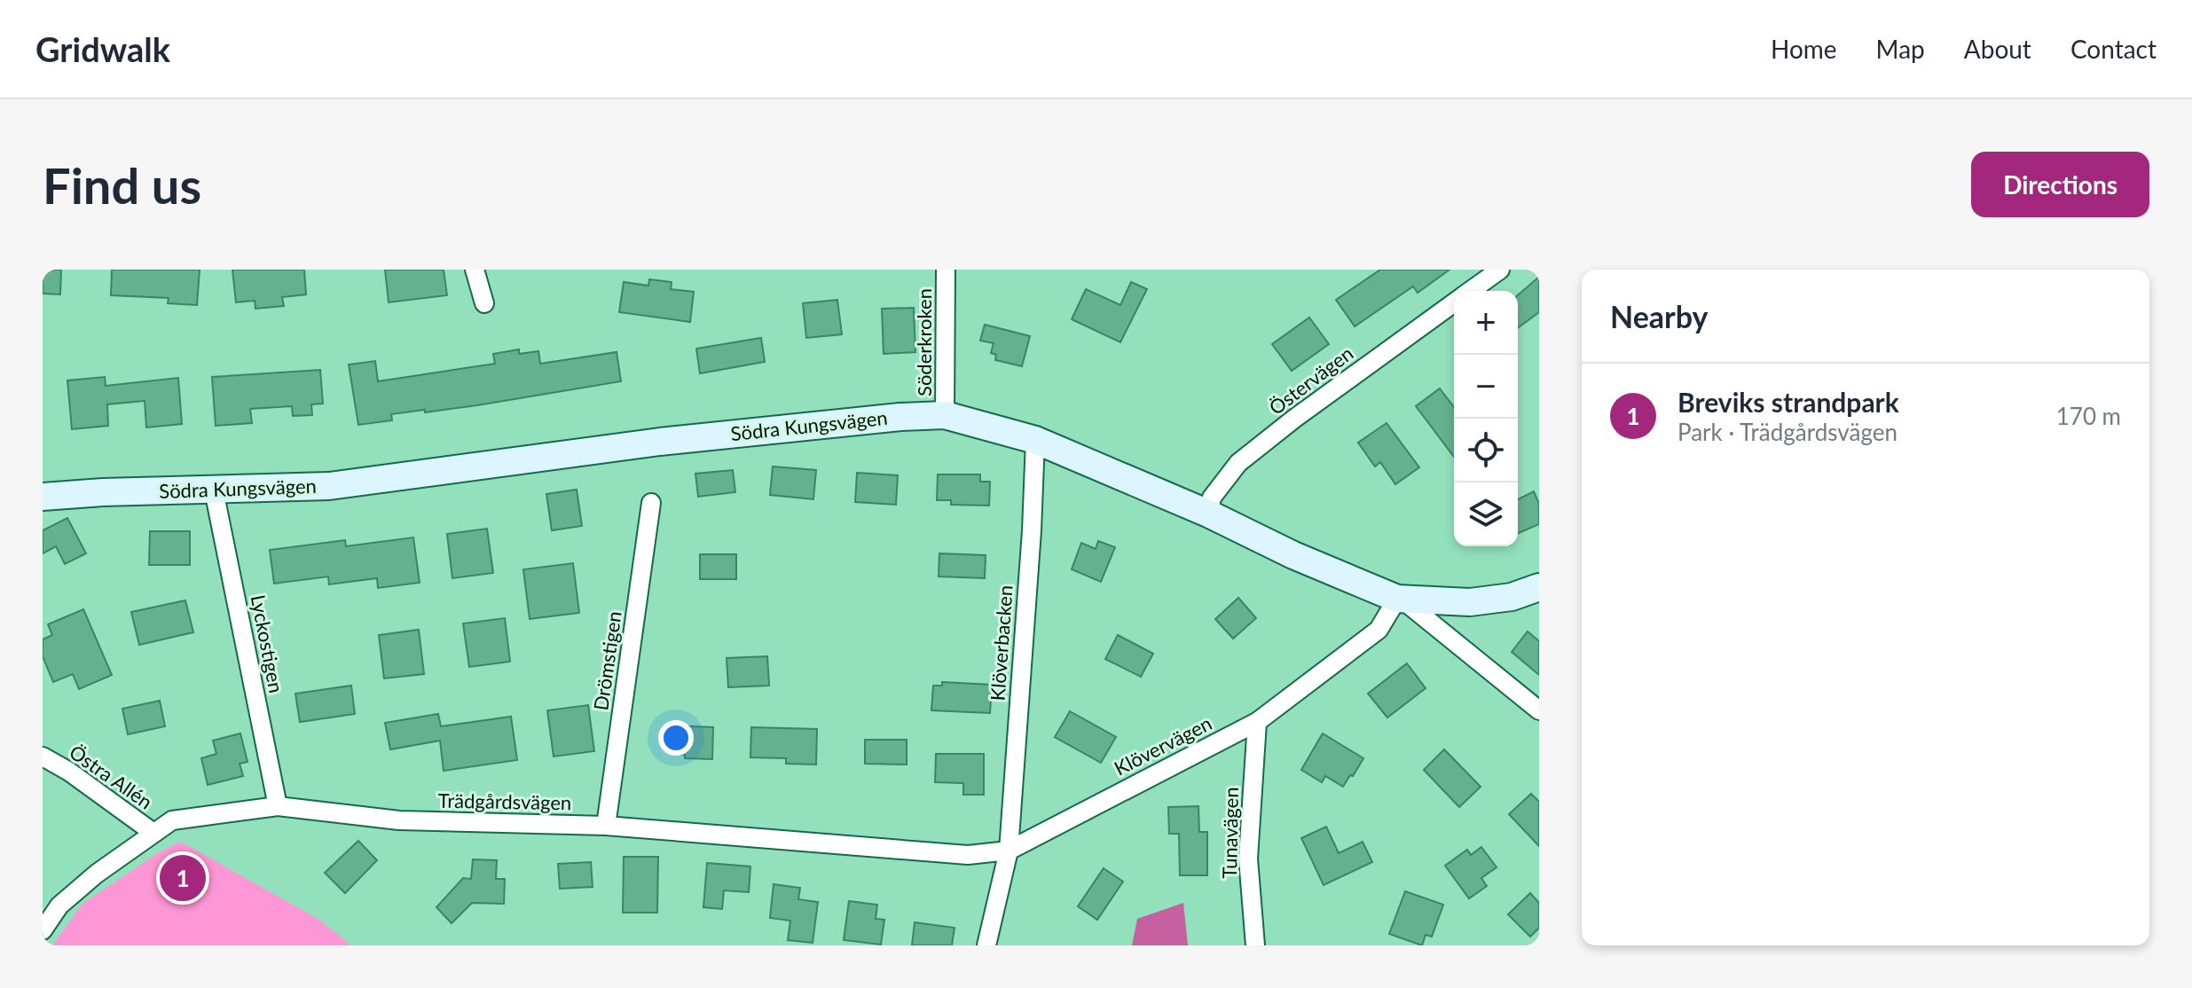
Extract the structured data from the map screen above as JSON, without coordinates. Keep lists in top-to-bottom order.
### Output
{
  "streets": {
    "street": [
      "Söderkroken",
      "Östervägen",
      "Södra Kungsvägen",
      "Klöverbacken",
      "Lyckostigen",
      "Drömstigen",
      "Klövervägen",
      "Östra Allén",
      "Trädgårdsvägen",
      "Tunavägen"
    ]
  },
  "crossings": [
    ["Söderkroken", "Södra Kungsvägen"],
    ["Östervägen", "Södra Kungsvägen"],
    ["Södra Kungsvägen", "Klöverbacken"],
    ["Södra Kungsvägen", "Lyckostigen"],
    ["Södra Kungsvägen", "Klövervägen"],
    ["Klöverbacken", "Klövervägen"],
    ["Klöverbacken", "Trädgårdsvägen"],
    ["Lyckostigen", "Trädgårdsvägen"],
    ["Drömstigen", "Trädgårdsvägen"],
    ["Klövervägen", "Trädgårdsvägen"],
    ["Klövervägen", "Tunavägen"],
    ["Östra Allén", "Trädgårdsvägen"]
  ],
  "page": {
    "header": "Gridwalk",
    "nav": [
      "Home",
      "Map",
      "About",
      "Contact"
    ],
    "buttons": "Directions",
    "title": "Find us",
    "heading": "Nearby",
    "map_buttons": ["+", "−"],
    "list": [
      {
        "mark": "1",
        "name": "Breviks strandpark",
        "note": "Park · Trädgårdsvägen",
        "value": "170 m"
      }
    ],
    "pins": "1"
  }
}
